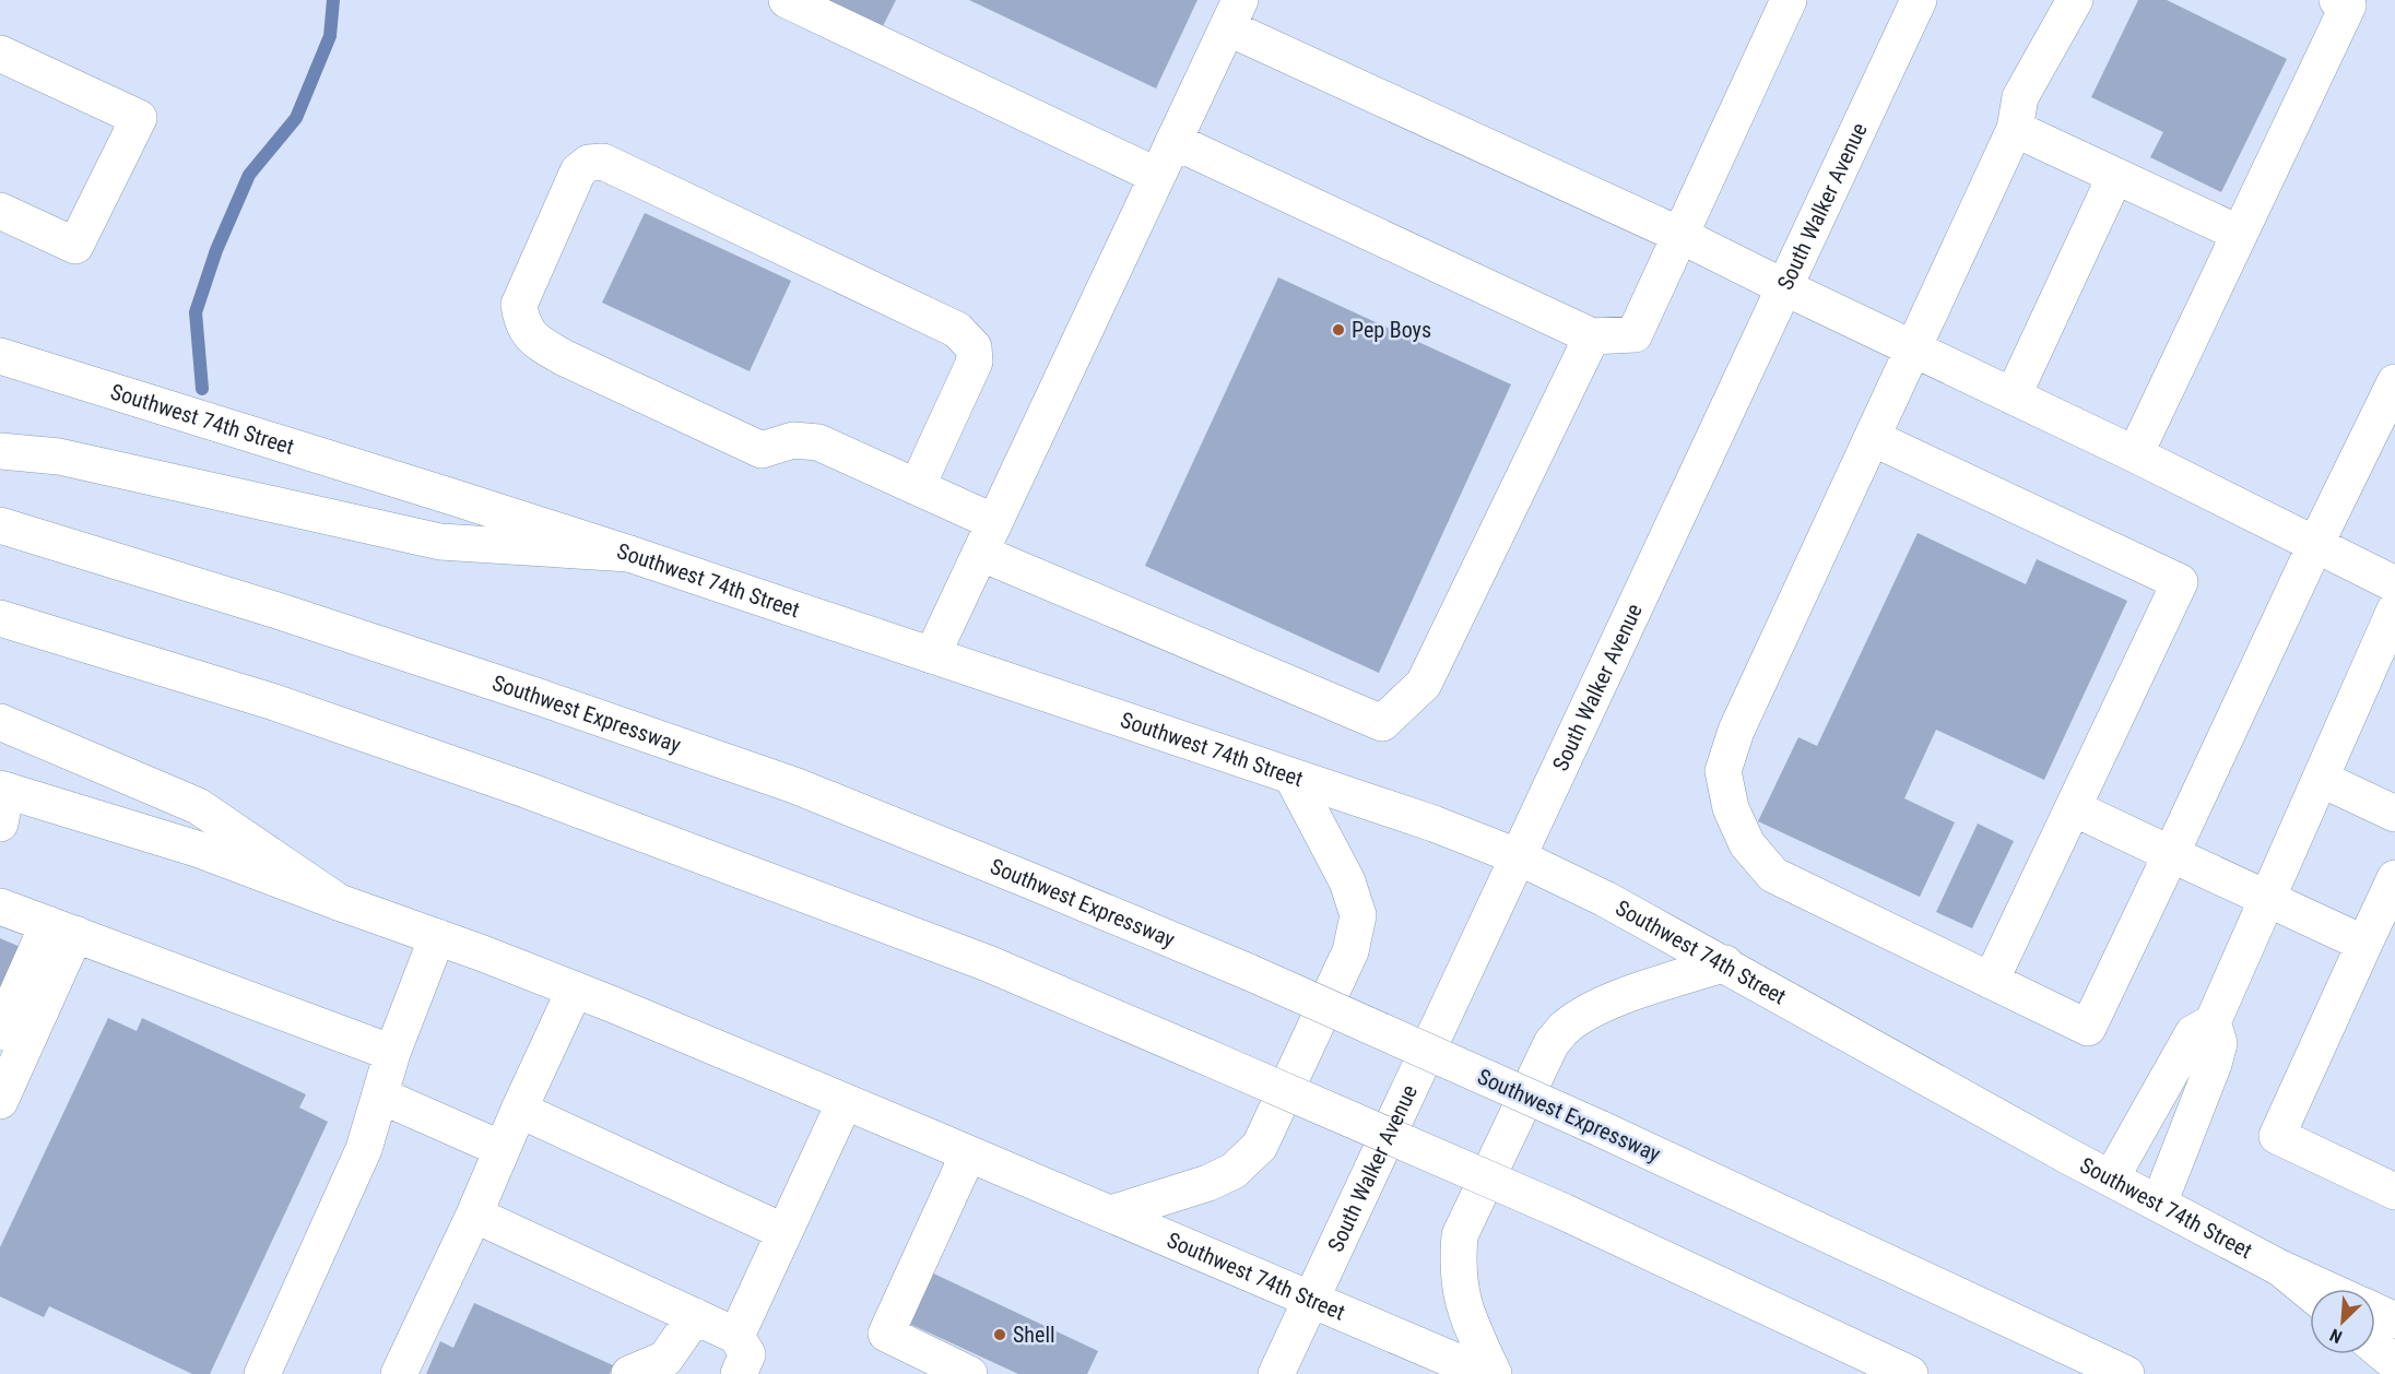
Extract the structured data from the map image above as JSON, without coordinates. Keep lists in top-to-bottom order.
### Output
{
  "streets": {
    "main road": ["South Walker Avenue", "Southwest 74th Street", "Southwest Expressway"]
  },
  "crossings": [
    ["South Walker Avenue", "Southwest 74th Street"]
  ],
  "places": ["Pep Boys", "Shell"],
  "north": "bottom left"
}
